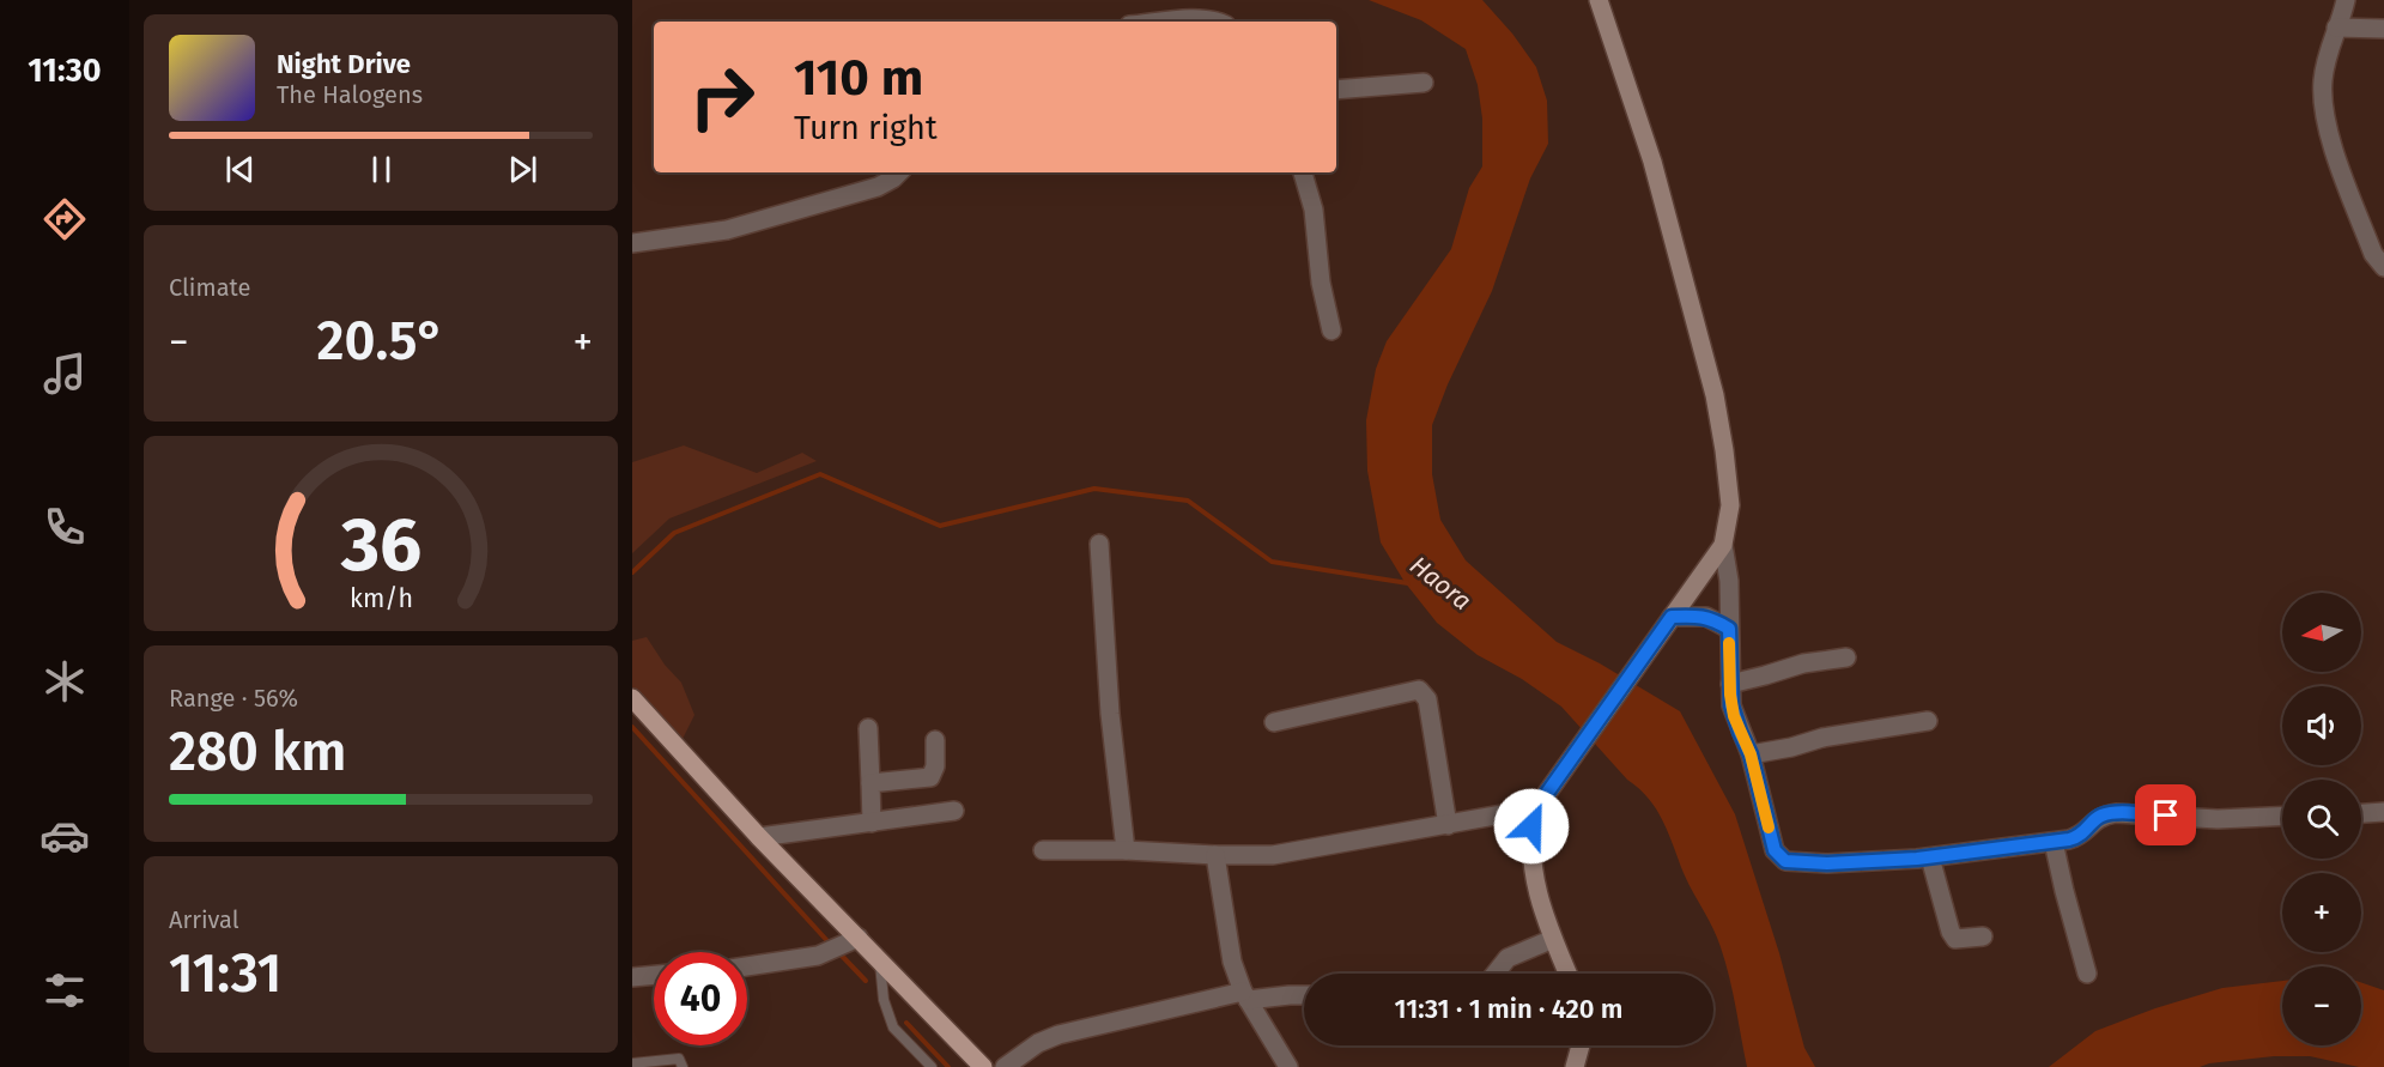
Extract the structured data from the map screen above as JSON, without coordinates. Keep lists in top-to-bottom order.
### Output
{
  "water": ["Haora"],
  "north": "left",
  "page": {
    "tabs": "11:30",
    "turn": ["110 m", "Turn right"],
    "song": ["Night Drive", "The Halogens"],
    "tile": [
      "Climate",
      ["Range · 56%", "280 km"],
      ["Arrival", "11:31"]
    ],
    "heat": ["−", "20.5°", "+"],
    "map_buttons": ["+", "−"],
    "limit": "40",
    "trip": "11:31 · 1 min · 420 m",
    "gauge": ["36", "km/h"]
  }
}
